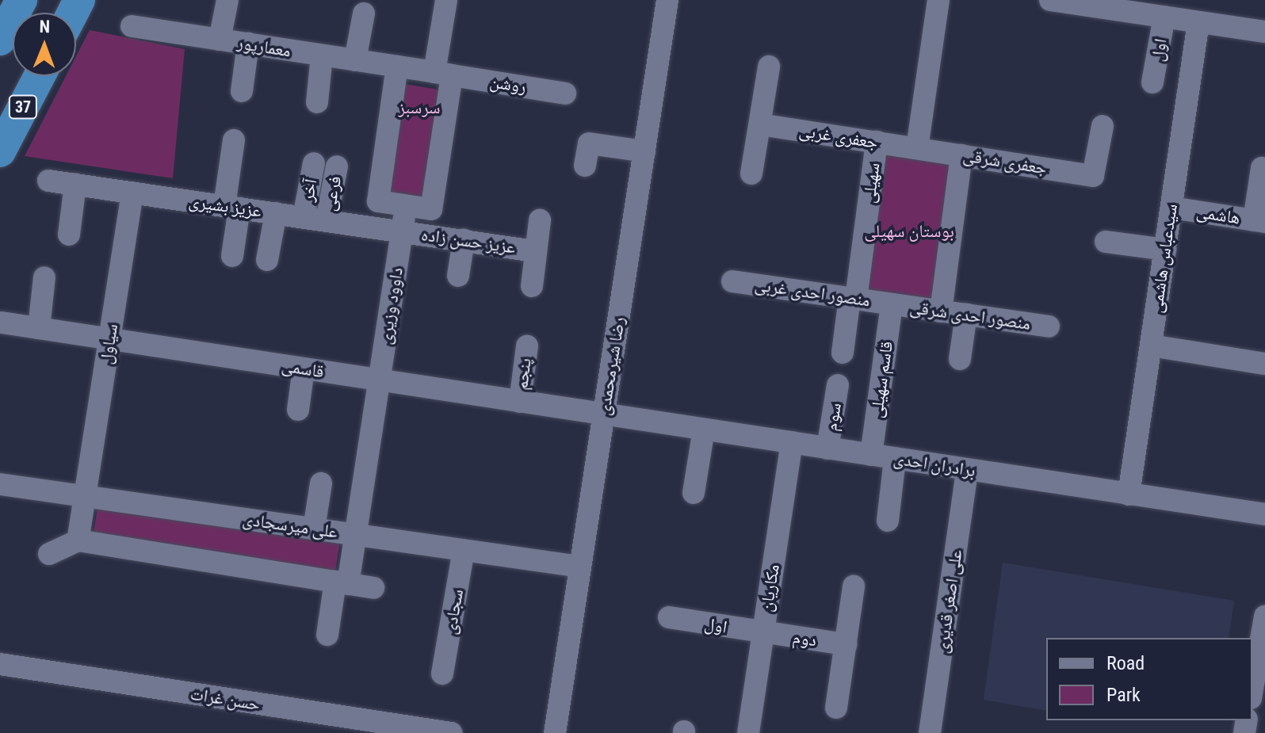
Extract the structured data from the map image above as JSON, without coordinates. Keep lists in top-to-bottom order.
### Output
{
  "streets": {
    "highway": ["37"],
    "street": [
      "معمارپور",
      "اول",
      "روشن",
      "جعفری غربی",
      "جعفری شرقی",
      "سهیلی",
      "آخر",
      "فرعی",
      "عزیز بشیری",
      "هاشمی",
      "عزیز حسن زاده",
      "سیدعباس هاشمی",
      "منصور احدی غربی",
      "داوود وزیری",
      "منصور احدی شرقی",
      "سیاول",
      "رضا شیرمحمدی",
      "قاسمی",
      "پنجم",
      "قاسم سهیلی",
      "سوم",
      "برادران احدی",
      "علی میرسجادی",
      "مکاریان",
      "علی اصغر قدیری",
      "سجادی",
      "دوم",
      "حسن غرات"
    ]
  },
  "crossings": [
    ["اول", "مکاریان"],
    ["اول", "دوم"],
    ["جعفری غربی", "جعفری شرقی"],
    ["جعفری غربی", "سهیلی"],
    ["سهیلی", "منصور احدی غربی"],
    ["آخر", "عزیز بشیری"],
    ["فرعی", "عزیز بشیری"],
    ["عزیز بشیری", "عزیز حسن زاده"],
    ["عزیز بشیری", "داوود وزیری"],
    ["عزیز بشیری", "سیاول"],
    ["هاشمی", "سیدعباس هاشمی"],
    ["عزیز حسن زاده", "داوود وزیری"],
    ["سیدعباس هاشمی", "برادران احدی"],
    ["منصور احدی غربی", "منصور احدی شرقی"],
    ["منصور احدی غربی", "قاسم سهیلی"],
    ["داوود وزیری", "قاسمی"],
    ["منصور احدی شرقی", "قاسم سهیلی"],
    ["سیاول", "قاسمی"],
    ["سیاول", "علی میرسجادی"],
    ["رضا شیرمحمدی", "قاسمی"],
    ["رضا شیرمحمدی", "برادران احدی"],
    ["رضا شیرمحمدی", "علی میرسجادی"],
    ["قاسمی", "پنجم"],
    ["قاسمی", "برادران احدی"],
    ["قاسم سهیلی", "برادران احدی"],
    ["سوم", "برادران احدی"],
    ["برادران احدی", "مکاریان"],
    ["برادران احدی", "علی اصغر قدیری"],
    ["علی میرسجادی", "سجادی"],
    ["مکاریان", "دوم"]
  ],
  "parks": ["سرسبز", "بوستان سهیلی"],
  "legend": ["Road", "Park"],
  "north": "top"
}
